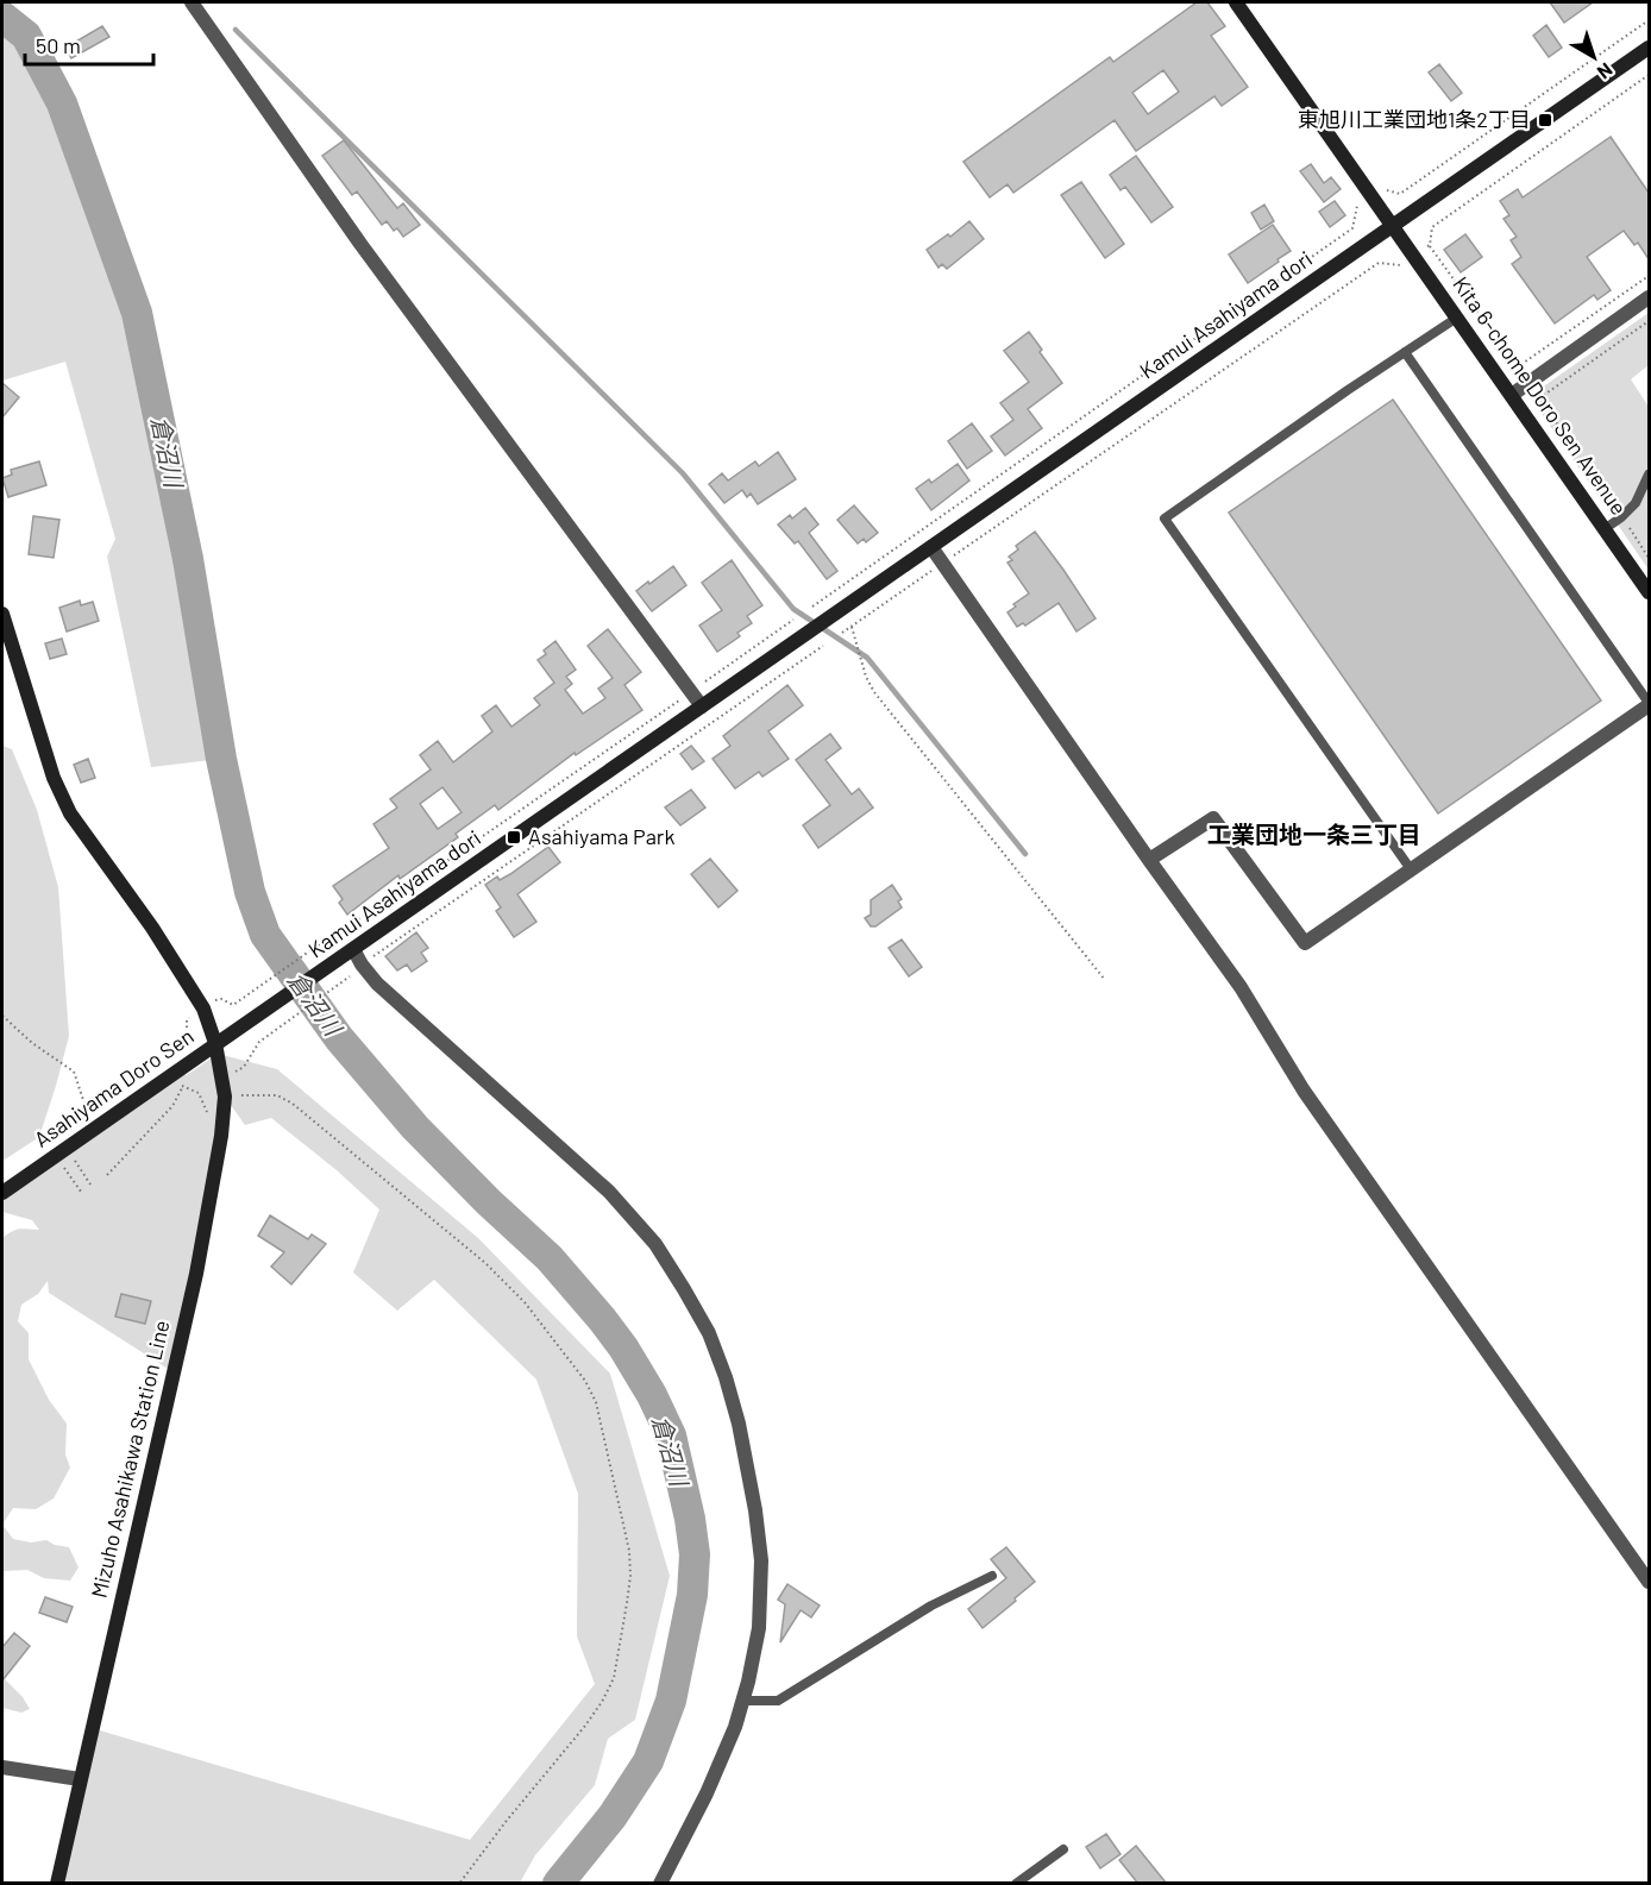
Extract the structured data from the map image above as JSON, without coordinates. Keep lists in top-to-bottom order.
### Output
{
  "streets": {
    "main road": [
      "Kamui Asahiyama dori",
      "Kita 6-chome Doro Sen Avenue",
      "Asahiyama Doro Sen",
      "Mizuho Asahikawa Station Line"
    ]
  },
  "crossings": [
    ["Kamui Asahiyama dori", "Kita 6-chome Doro Sen Avenue"],
    ["Kamui Asahiyama dori", "Asahiyama Doro Sen"],
    ["Kamui Asahiyama dori", "Mizuho Asahikawa Station Line"],
    ["Asahiyama Doro Sen", "Mizuho Asahikawa Station Line"]
  ],
  "districts": ["工業団地一条三丁目"],
  "water": ["倉沼川"],
  "places": {
    "transit": ["東旭川工業団地1条2丁目", "Asahiyama Park"]
  },
  "scale_bar": "50 m",
  "north": "bottom right"
}
